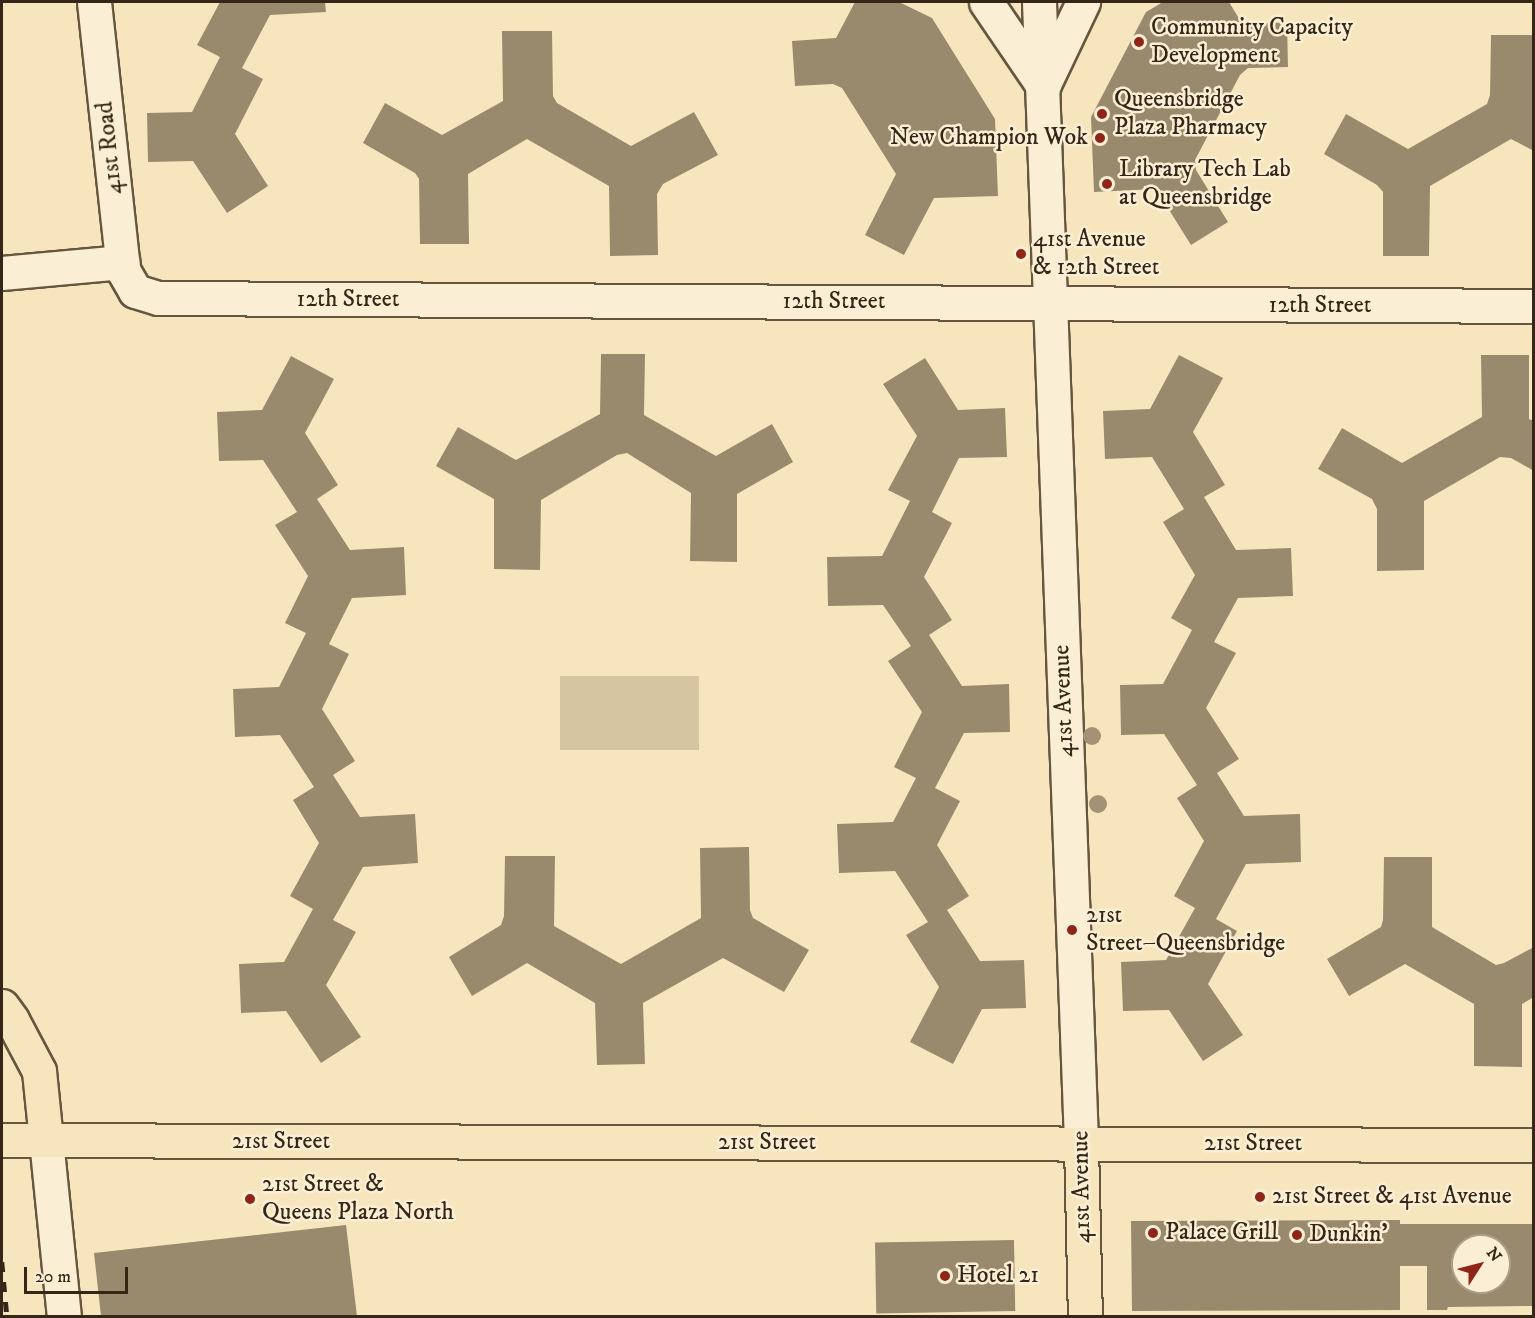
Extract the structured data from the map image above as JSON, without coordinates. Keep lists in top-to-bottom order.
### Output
{
  "streets": {
    "main road": ["41st Avenue", "21st Street"],
    "street": ["41st Road", "12th Street"]
  },
  "crossings": [
    ["41st Road", "12th Street"],
    ["12th Street", "41st Avenue"],
    ["41st Avenue", "21st Street"]
  ],
  "places": [
    "Community Capacity Development",
    "Queensbridge Plaza Pharmacy",
    "New Champion Wok",
    "Library Tech Lab at Queensbridge",
    "41st Avenue & 12th Street",
    "21st Street–Queensbridge",
    "21st Street & 41st Avenue",
    "21st Street & Queens Plaza North",
    "Palace Grill",
    "Dunkin'",
    "Hotel 21"
  ],
  "scale_bar": "20 m",
  "north": "top right"
}
